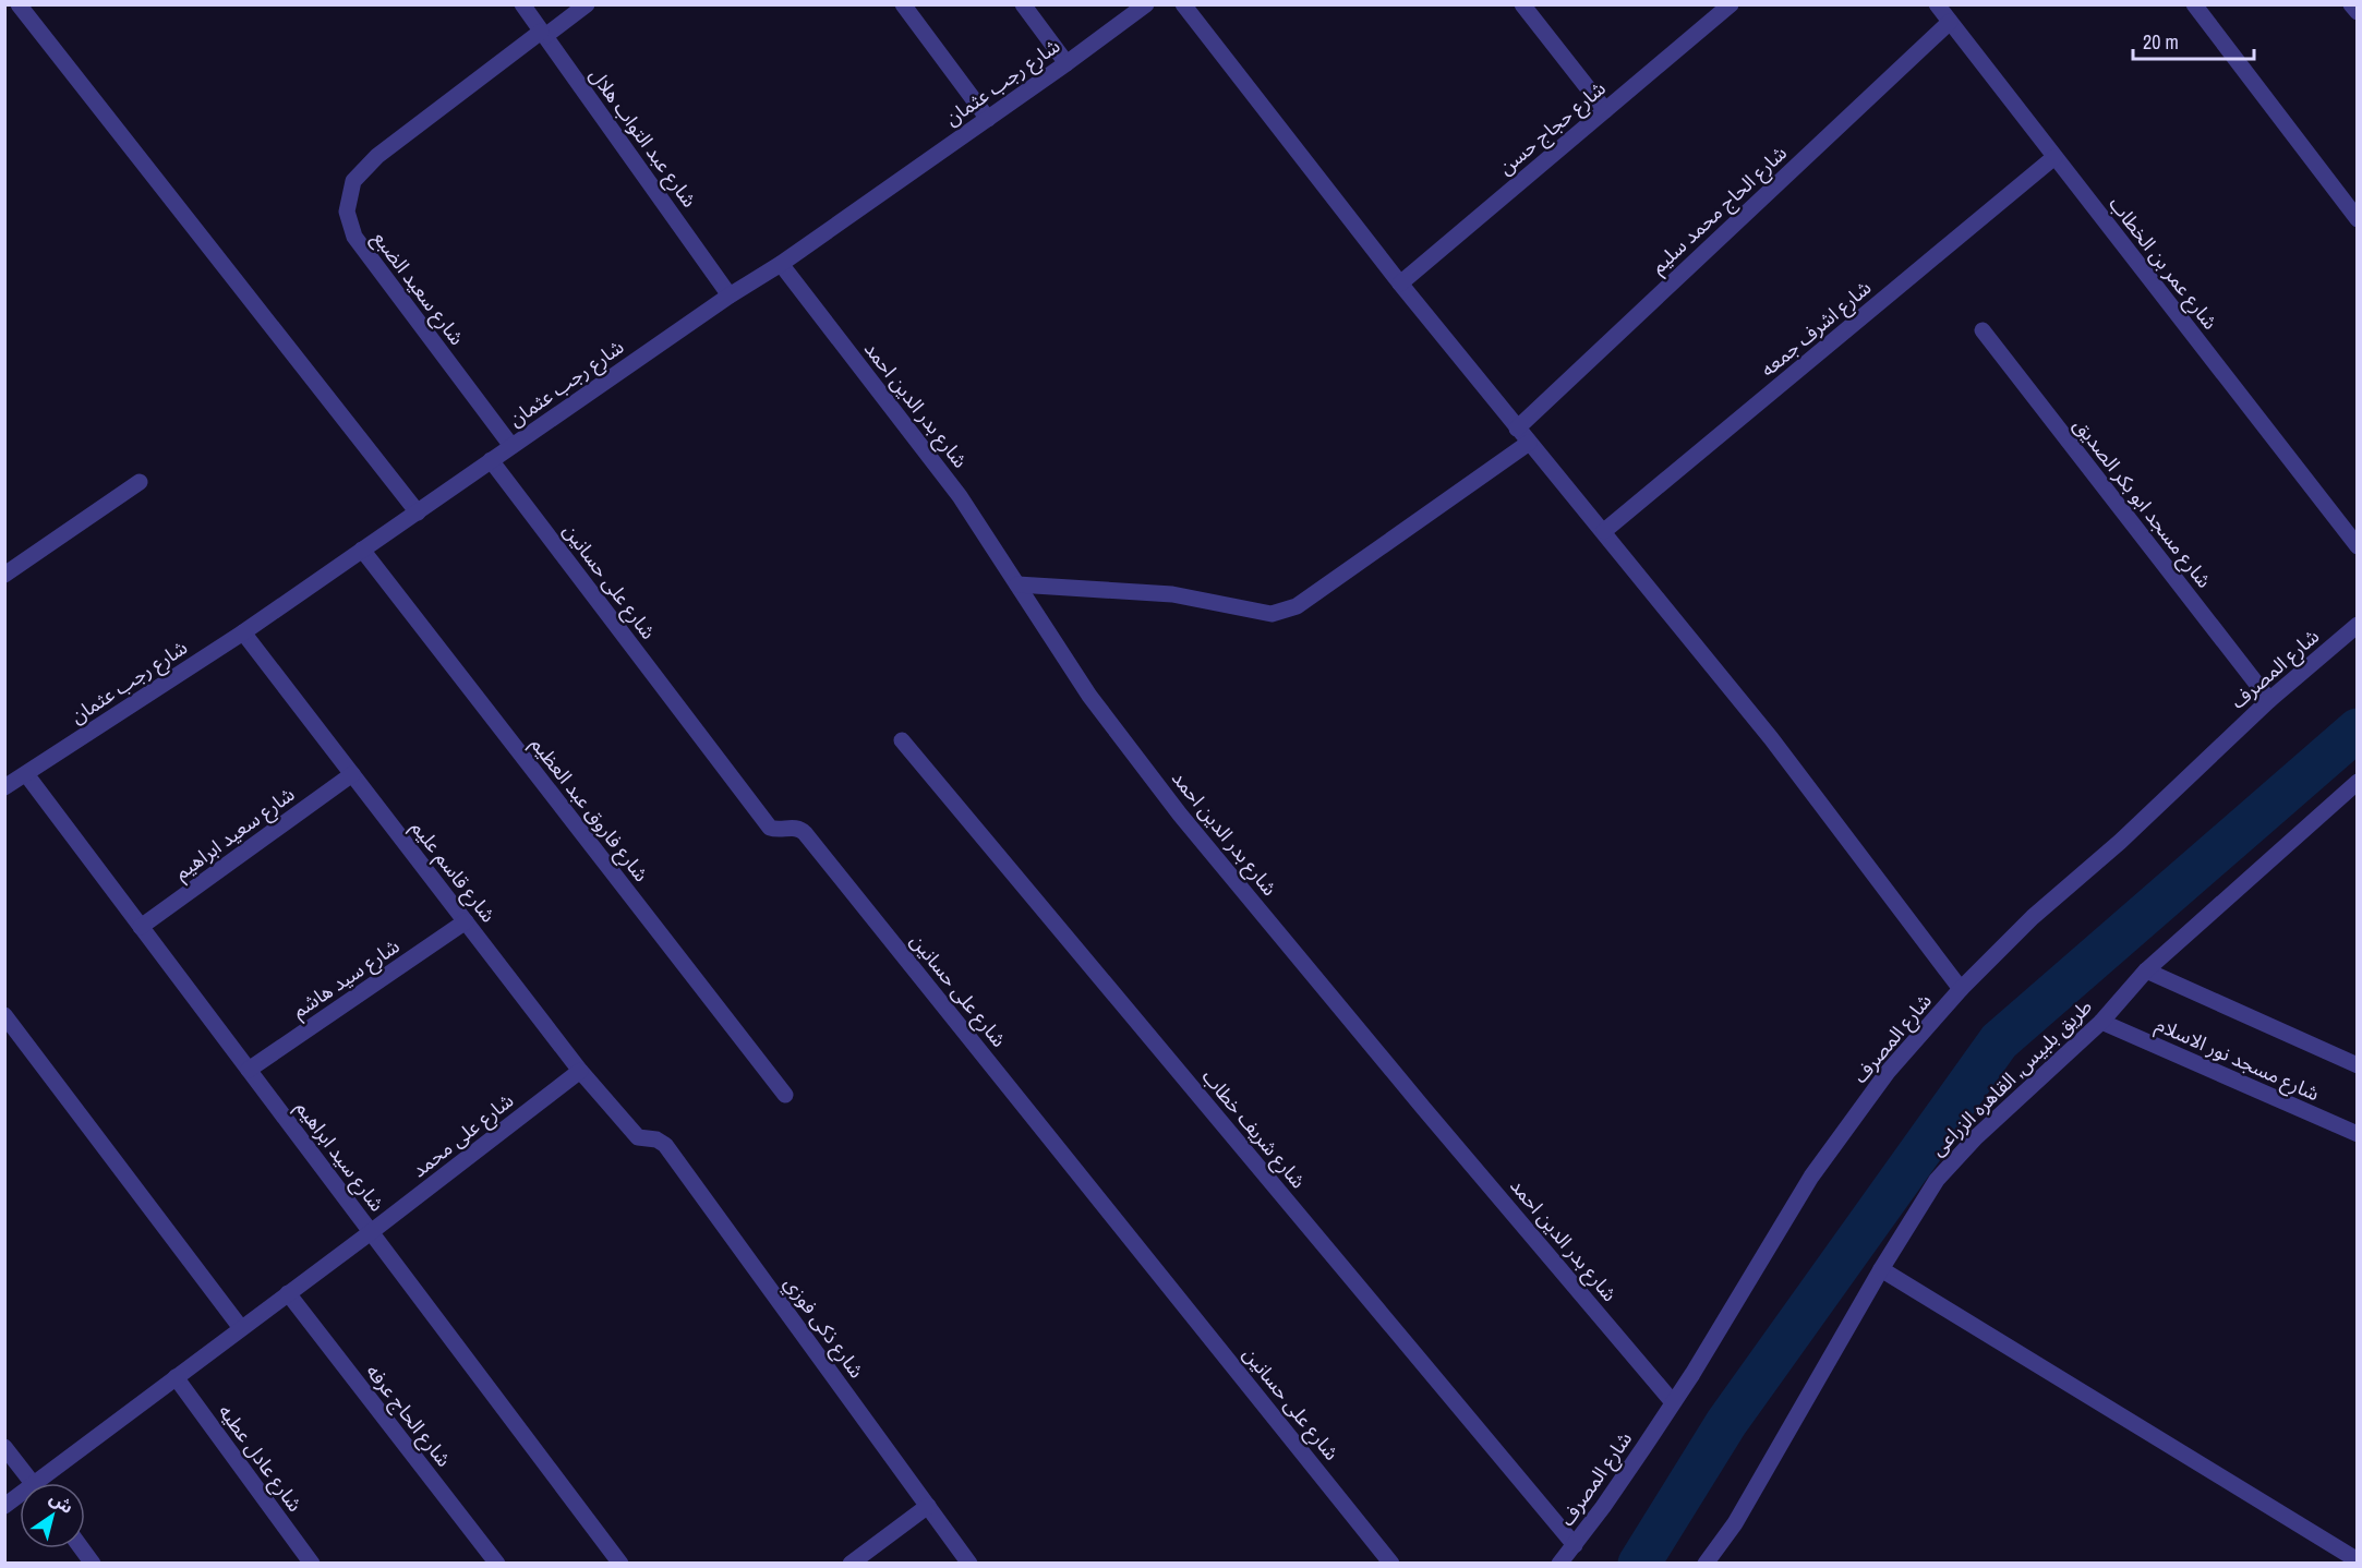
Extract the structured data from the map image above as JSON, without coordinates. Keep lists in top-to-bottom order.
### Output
{
  "streets": {
    "street": [
      "شارع رجب عثمان",
      "شارع حجاج حسن",
      "شارع عبد التواب هلال",
      "شارع الحاج محمد سليم",
      "شارع عمر بن الخطاب",
      "شارع سعيد الضبع",
      "شارع اشرف جمعه",
      "شارع بدر الدين احمد",
      "شارع مسجد ابو بكر الصديق",
      "شارع على حسانين",
      "شارع المصرف",
      "شارع فاروق عبد العظيم",
      "شارع سعيد ابراهيم",
      "شارع قاسم عليم",
      "شارع سيد هاشم",
      "شارع مسجد نور الاسلام",
      "طريق بلبيس, القاهره الزراعى",
      "شارع شريف خطاب",
      "شارع على محمد",
      "شارع سيد ابراهيم",
      "شارع ذكى فوزي",
      "شارع الحاج عرفه",
      "شارع عادل عطيه"
    ]
  },
  "crossings": [
    ["شارع رجب عثمان", "شارع عبد التواب هلال"],
    ["شارع رجب عثمان", "شارع سعيد الضبع"],
    ["شارع رجب عثمان", "شارع بدر الدين احمد"],
    ["شارع رجب عثمان", "شارع على حسانين"],
    ["شارع رجب عثمان", "شارع فاروق عبد العظيم"],
    ["شارع رجب عثمان", "شارع قاسم عليم"],
    ["شارع رجب عثمان", "شارع سيد ابراهيم"],
    ["شارع عبد التواب هلال", "شارع سعيد الضبع"],
    ["شارع الحاج محمد سليم", "شارع عمر بن الخطاب"],
    ["شارع عمر بن الخطاب", "شارع اشرف جمعه"],
    ["شارع بدر الدين احمد", "شارع المصرف"],
    ["شارع مسجد ابو بكر الصديق", "شارع المصرف"],
    ["شارع المصرف", "شارع شريف خطاب"],
    ["شارع سعيد ابراهيم", "شارع قاسم عليم"],
    ["شارع سعيد ابراهيم", "شارع سيد ابراهيم"],
    ["شارع قاسم عليم", "شارع سيد هاشم"],
    ["شارع قاسم عليم", "شارع على محمد"],
    ["شارع قاسم عليم", "شارع ذكى فوزي"],
    ["شارع سيد هاشم", "شارع سيد ابراهيم"],
    ["شارع مسجد نور الاسلام", "طريق بلبيس, القاهره الزراعى"],
    ["شارع على محمد", "شارع سيد ابراهيم"],
    ["شارع على محمد", "شارع الحاج عرفه"],
    ["شارع على محمد", "شارع عادل عطيه"]
  ],
  "scale_bar": "20 m",
  "north": "top right"
}
